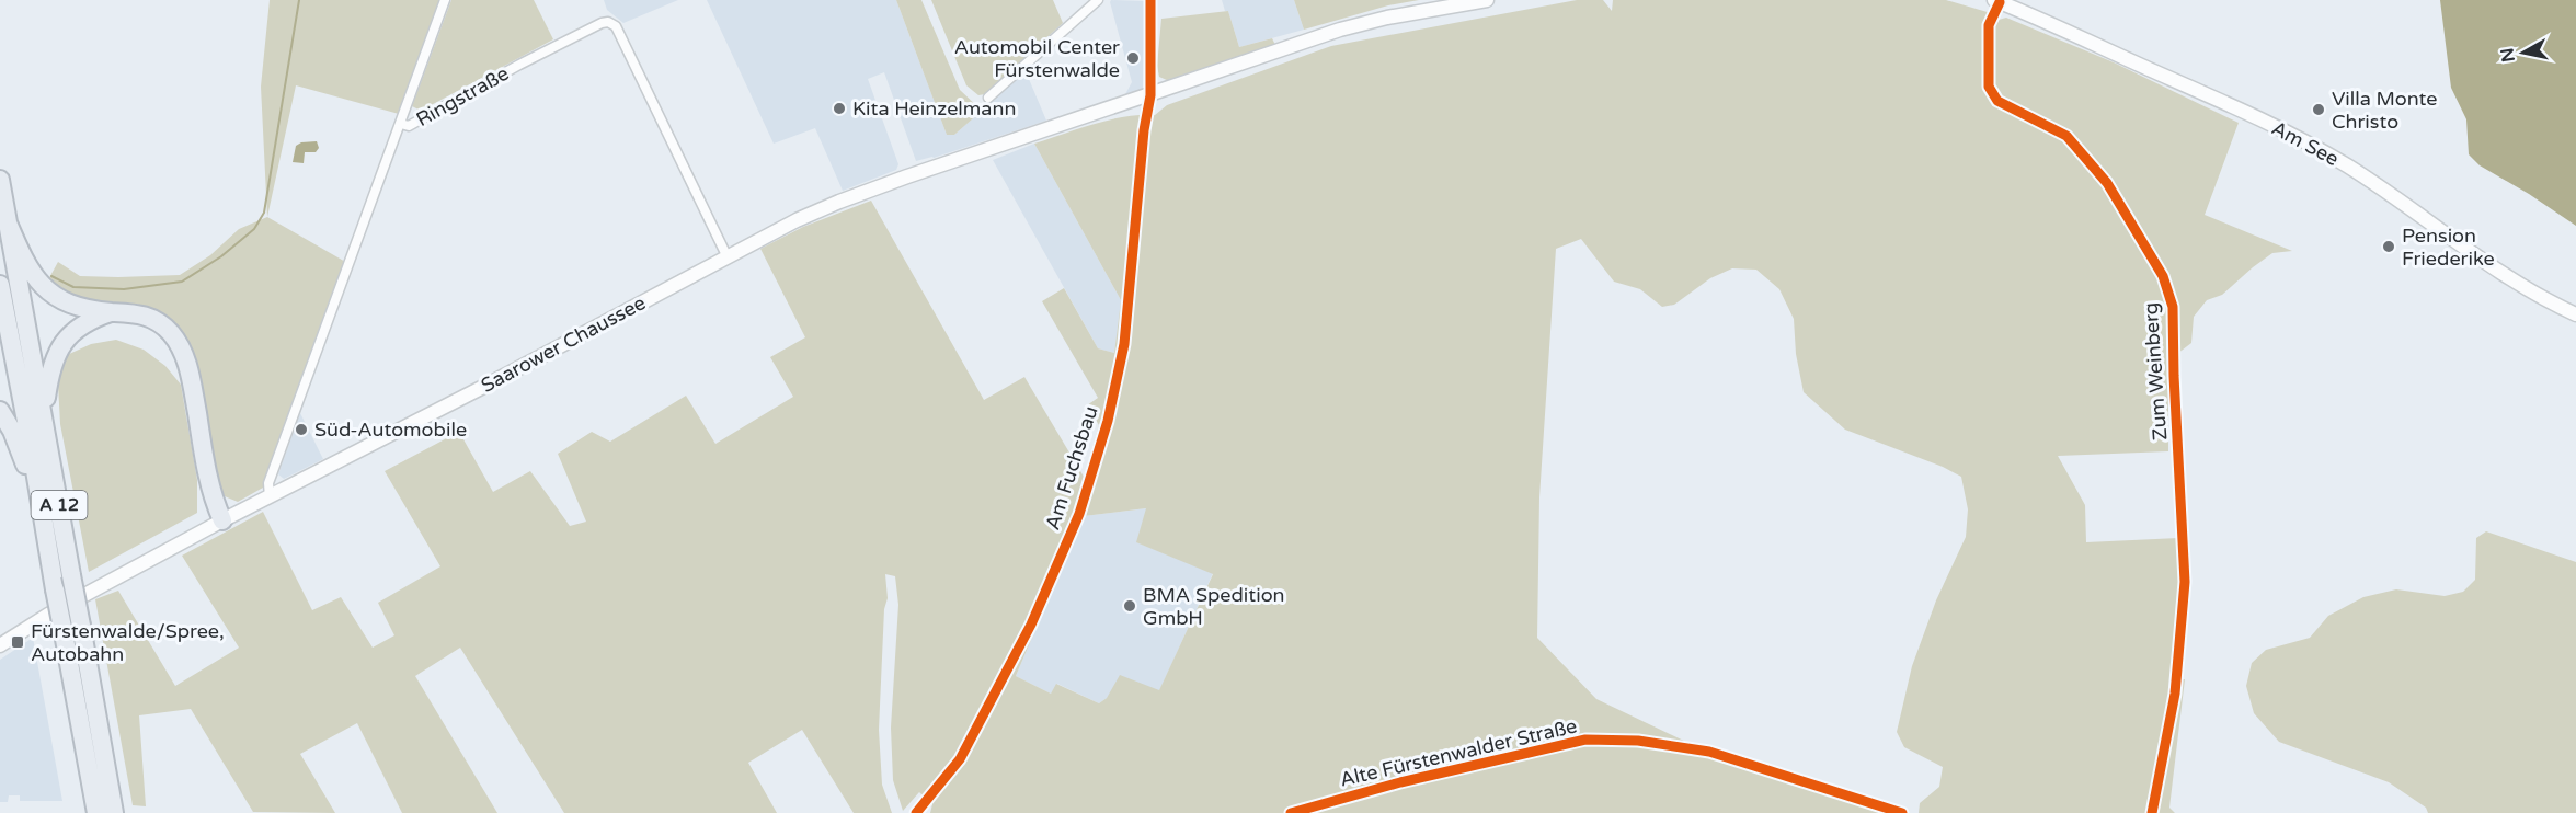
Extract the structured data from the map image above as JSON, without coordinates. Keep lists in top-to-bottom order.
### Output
{
  "streets": {
    "highway": ["A 12"],
    "main road": ["Am See", "Saarower Chaussee"],
    "street": [
      "Ringstraße",
      "Zum Weinberg",
      "Am Fuchsbau",
      "Alte Fürstenwalder Straße"
    ]
  },
  "crossings": [
    ["Ringstraße", "Saarower Chaussee"],
    ["Am See", "Zum Weinberg"],
    ["Saarower Chaussee", "Am Fuchsbau"]
  ],
  "places": {
    "other": [
      "Automobil Center Fürstenwalde",
      "Kita Heinzelmann",
      "Villa Monte Christo",
      "Pension Friederike",
      "Süd-Automobile",
      "BMA Spedition GmbH"
    ],
    "transit": ["Fürstenwalde/Spree, Autobahn"]
  },
  "north": "left"
}
